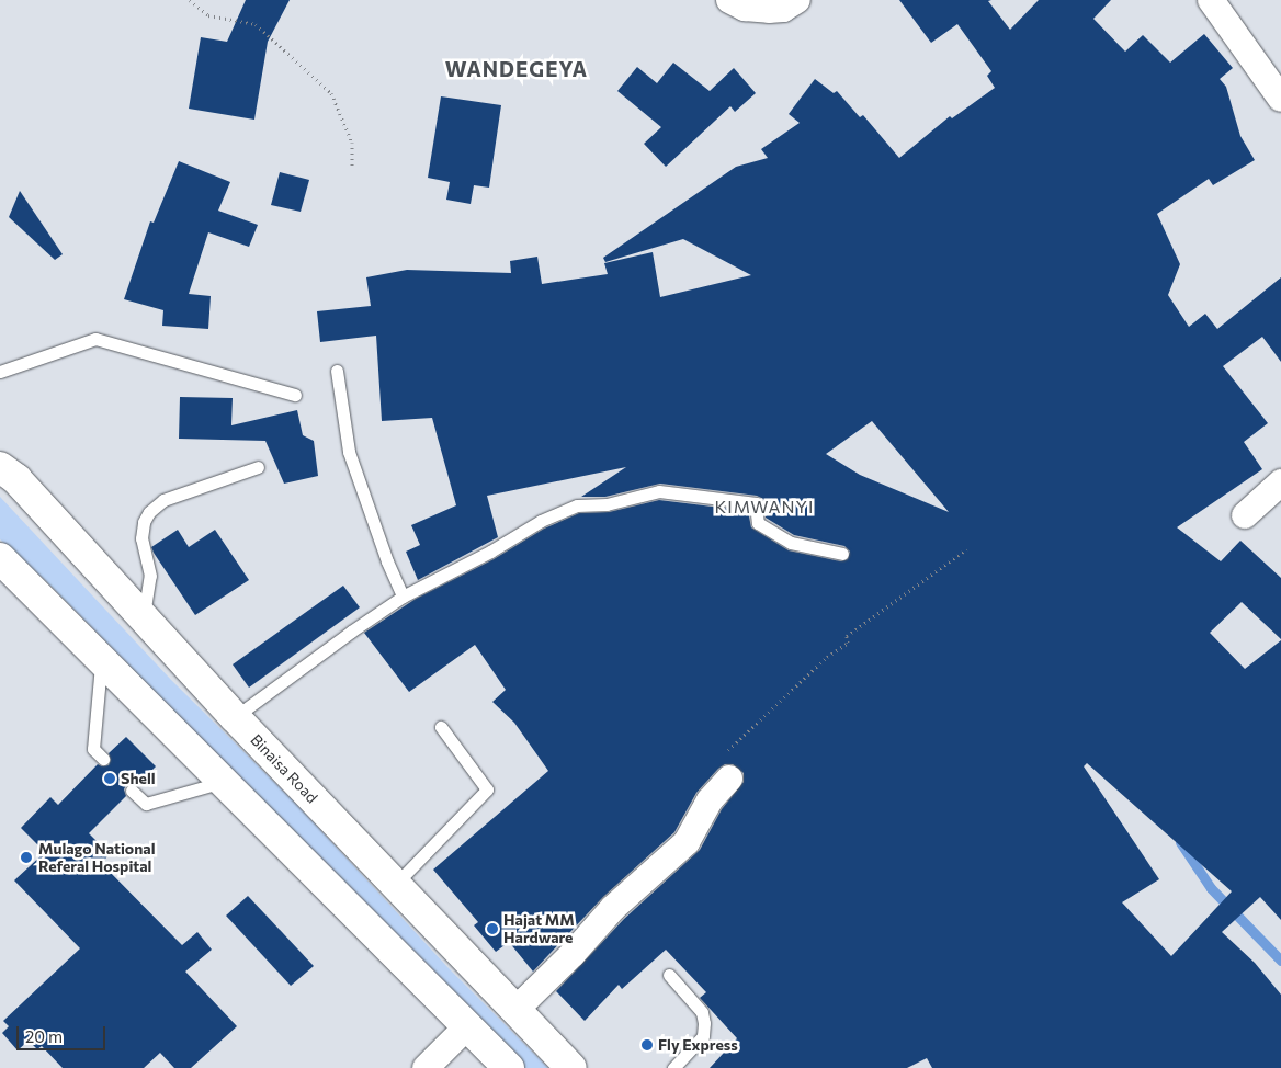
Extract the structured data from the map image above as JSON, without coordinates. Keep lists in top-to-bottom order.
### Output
{
  "streets": {
    "main road": ["Binaisa Road"]
  },
  "districts": ["WANDEGEYA", "KIMWANYI"],
  "places": [
    "Shell",
    "Mulago National Referal Hospital",
    "Hajat MM Hardware",
    "Fly Express"
  ],
  "scale_bar": "20 m"
}
